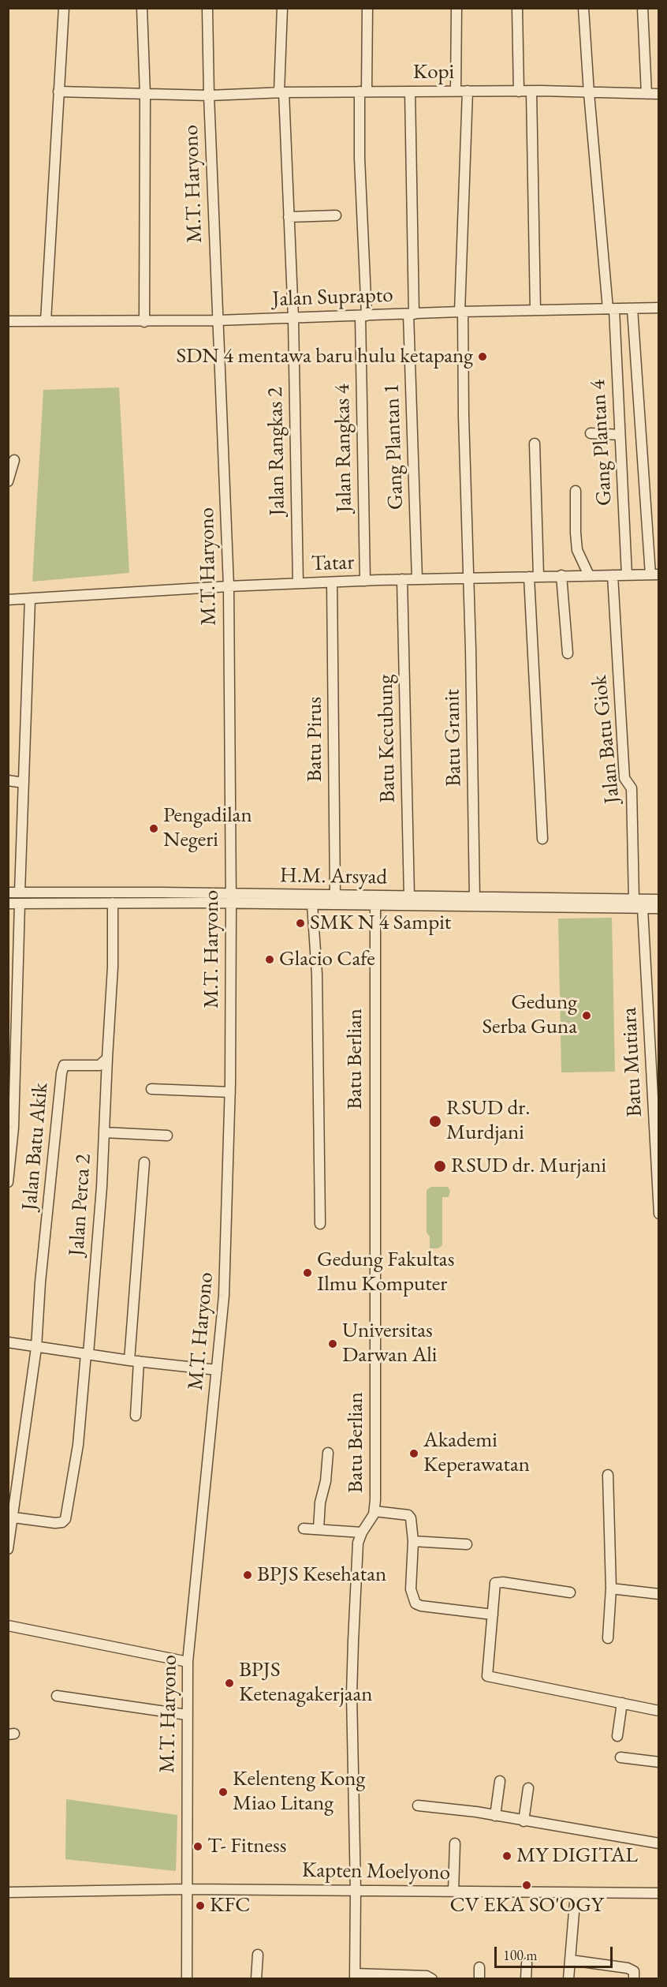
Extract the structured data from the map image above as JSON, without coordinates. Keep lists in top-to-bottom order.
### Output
{
  "streets": {
    "street": [
      "Kopi",
      "M.T. Haryono",
      "Jalan Suprapto",
      "Gang Plantan 4",
      "Gang Plantan 1",
      "Jalan Rangkas 4",
      "Jalan Rangkas 2",
      "Tatar",
      "Batu Granit",
      "Batu Kecubung",
      "Batu Pirus",
      "Jalan Batu Giok",
      "H.M. Arsyad",
      "Batu Berlian",
      "Batu Mutiara",
      "Jalan Batu Akik",
      "Jalan Perca 2",
      "Kapten Moelyono"
    ]
  },
  "crossings": [
    ["Kopi", "M.T. Haryono"],
    ["Kopi", "Gang Plantan 4"],
    ["Kopi", "Gang Plantan 1"],
    ["Kopi", "Jalan Rangkas 4"],
    ["Kopi", "Jalan Rangkas 2"],
    ["Kopi", "Batu Granit"],
    ["M.T. Haryono", "Jalan Suprapto"],
    ["M.T. Haryono", "Tatar"],
    ["M.T. Haryono", "H.M. Arsyad"],
    ["M.T. Haryono", "Kapten Moelyono"],
    ["Jalan Suprapto", "Gang Plantan 4"],
    ["Jalan Suprapto", "Gang Plantan 1"],
    ["Jalan Suprapto", "Jalan Rangkas 4"],
    ["Jalan Suprapto", "Jalan Rangkas 2"],
    ["Jalan Suprapto", "Batu Granit"],
    ["Gang Plantan 4", "Tatar"],
    ["Gang Plantan 1", "Tatar"],
    ["Jalan Rangkas 4", "Tatar"],
    ["Jalan Rangkas 2", "Tatar"],
    ["Tatar", "Batu Granit"],
    ["Tatar", "Batu Kecubung"],
    ["Tatar", "Batu Pirus"],
    ["Tatar", "Jalan Batu Giok"],
    ["Batu Granit", "H.M. Arsyad"],
    ["Batu Kecubung", "H.M. Arsyad"],
    ["Batu Pirus", "H.M. Arsyad"],
    ["Jalan Batu Giok", "H.M. Arsyad"],
    ["H.M. Arsyad", "Batu Berlian"],
    ["H.M. Arsyad", "Batu Mutiara"],
    ["Batu Berlian", "Kapten Moelyono"],
    ["Jalan Batu Akik", "Jalan Perca 2"]
  ],
  "places": [
    "SDN 4 mentawa baru hulu ketapang",
    "Pengadilan Negeri",
    "SMK N 4 Sampit",
    "Glacio Cafe",
    "Gedung Serba Guna",
    "RSUD dr. Murdjani",
    "RSUD dr. Murjani",
    "Gedung Fakultas Ilmu Komputer",
    "Universitas Darwan Ali",
    "Akademi Keperawatan",
    "BPJS Kesehatan",
    "BPJS Ketenagakerjaan",
    "Kelenteng Kong Miao Litang",
    "T- Fitness",
    "MY DIGITAL",
    "CV EKA SO'OGY",
    "KFC"
  ],
  "scale_bar": "100 m"
}
